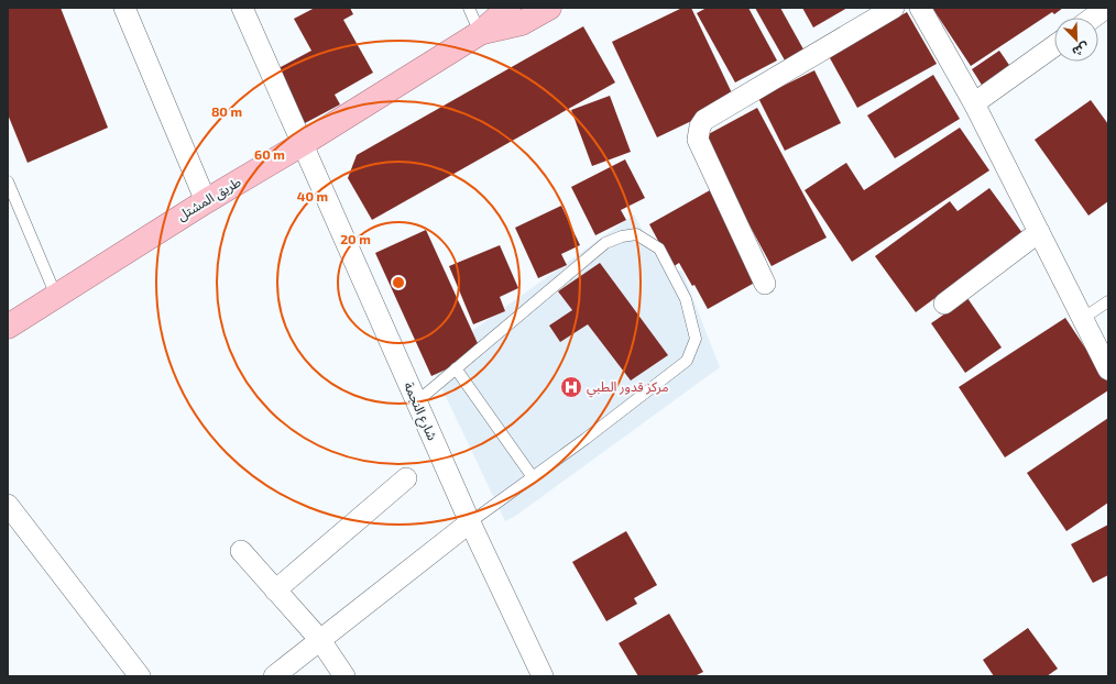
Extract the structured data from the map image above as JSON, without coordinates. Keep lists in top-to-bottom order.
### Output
{
  "streets": {
    "main road": ["طريق المشتل"],
    "street": ["شارع النجمة"]
  },
  "crossings": [
    ["طريق المشتل", "شارع النجمة"]
  ],
  "places": {
    "hospital": ["مركز قدور الطبي"]
  },
  "north": "bottom right",
  "rings": [
    "80 m",
    "60 m",
    "40 m",
    "20 m"
  ]
}
